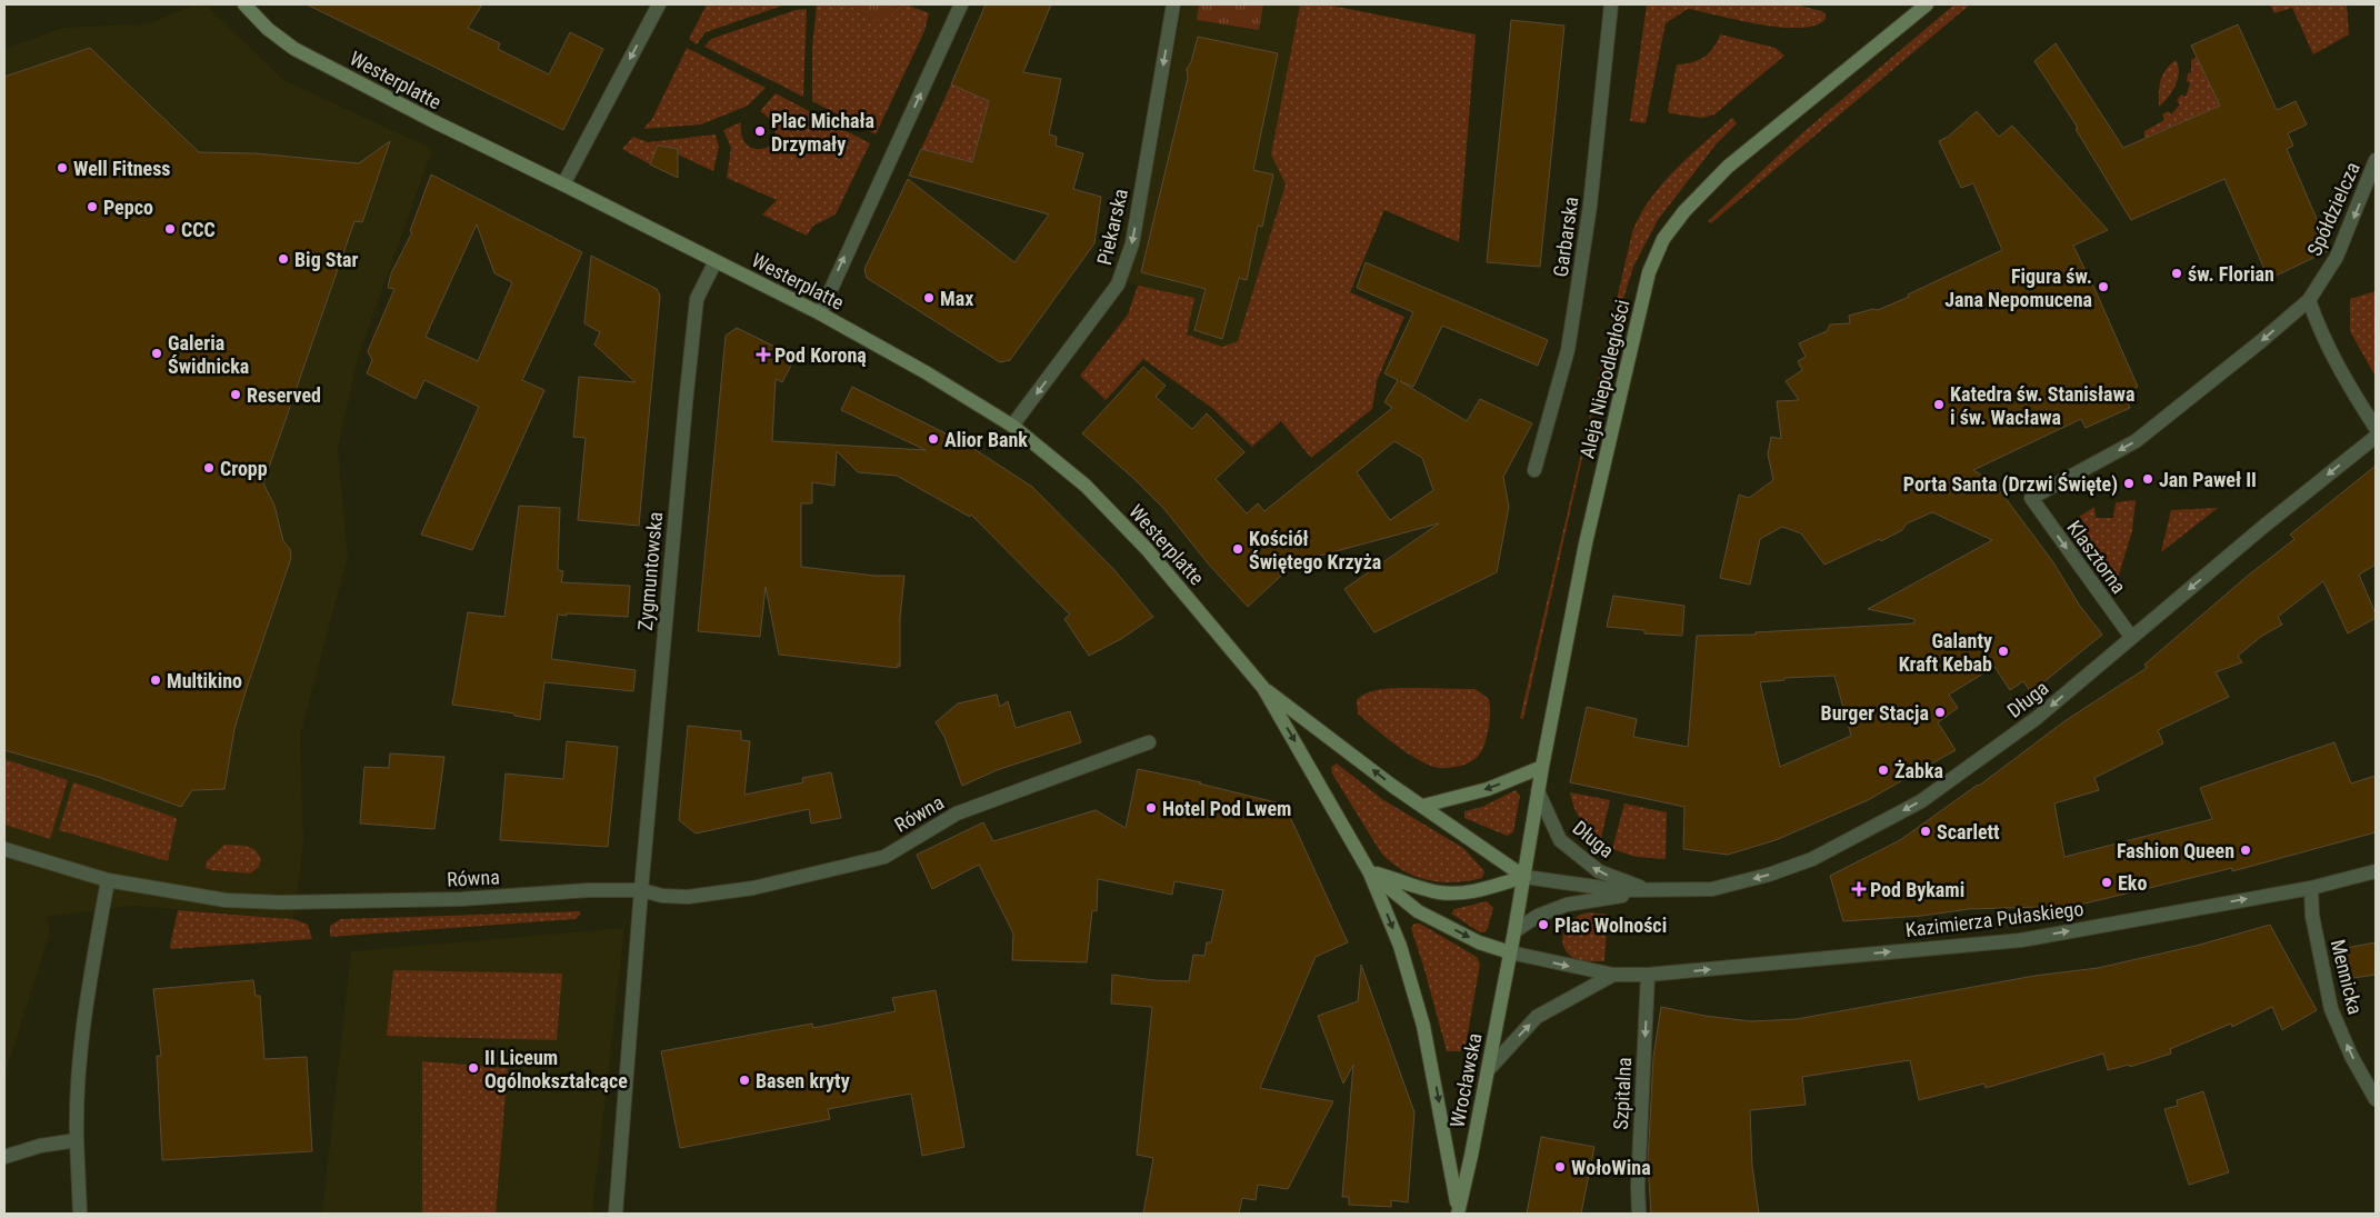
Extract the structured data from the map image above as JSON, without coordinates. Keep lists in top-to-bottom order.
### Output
{
  "streets": {
    "street": [
      "Westerplatte",
      "Spółdzielcza",
      "Piekarska",
      "Garbarska",
      "Aleja Niepodległości",
      "Klasztorna",
      "Zygmuntowska",
      "Długa",
      "Równa",
      "Kazimierza Pułaskiego",
      "Mennicka",
      "Wrocławska",
      "Szpitalna"
    ]
  },
  "crossings": [
    ["Westerplatte", "Piekarska"],
    ["Westerplatte", "Aleja Niepodległości"],
    ["Westerplatte", "Zygmuntowska"],
    ["Westerplatte", "Długa"],
    ["Westerplatte", "Kazimierza Pułaskiego"],
    ["Westerplatte", "Wrocławska"],
    ["Spółdzielcza", "Klasztorna"],
    ["Aleja Niepodległości", "Długa"],
    ["Aleja Niepodległości", "Kazimierza Pułaskiego"],
    ["Aleja Niepodległości", "Wrocławska"],
    ["Klasztorna", "Długa"],
    ["Zygmuntowska", "Równa"],
    ["Kazimierza Pułaskiego", "Mennicka"],
    ["Kazimierza Pułaskiego", "Wrocławska"],
    ["Kazimierza Pułaskiego", "Szpitalna"]
  ],
  "one_way": [
    "Spółdzielcza",
    "Piekarska",
    "Klasztorna",
    "Długa",
    "Kazimierza Pułaskiego",
    "Mennicka",
    "Szpitalna"
  ],
  "places": {
    "other": [
      "Plac Michała Drzymały",
      "Well Fitness",
      "Pepco",
      "CCC",
      "Big Star",
      "św. Florian",
      "Figura św. Jana Nepomucena",
      "Max",
      "Galeria Świdnicka",
      "Reserved",
      "Katedra św. Stanisława i św. Wacława",
      "Alior Bank",
      "Cropp",
      "Jan Paweł II",
      "Porta Santa (Drzwi Święte)",
      "Kościół Świętego Krzyża",
      "Galanty Kraft Kebab",
      "Multikino",
      "Burger Stacja",
      "Żabka",
      "Hotel Pod Lwem",
      "Scarlett",
      "Fashion Queen",
      "Eko",
      "Plac Wolności",
      "II Liceum Ogólnokształcące",
      "Basen kryty",
      "WołoWina"
    ],
    "health": ["Pod Koroną", "Pod Bykami"]
  }
}
